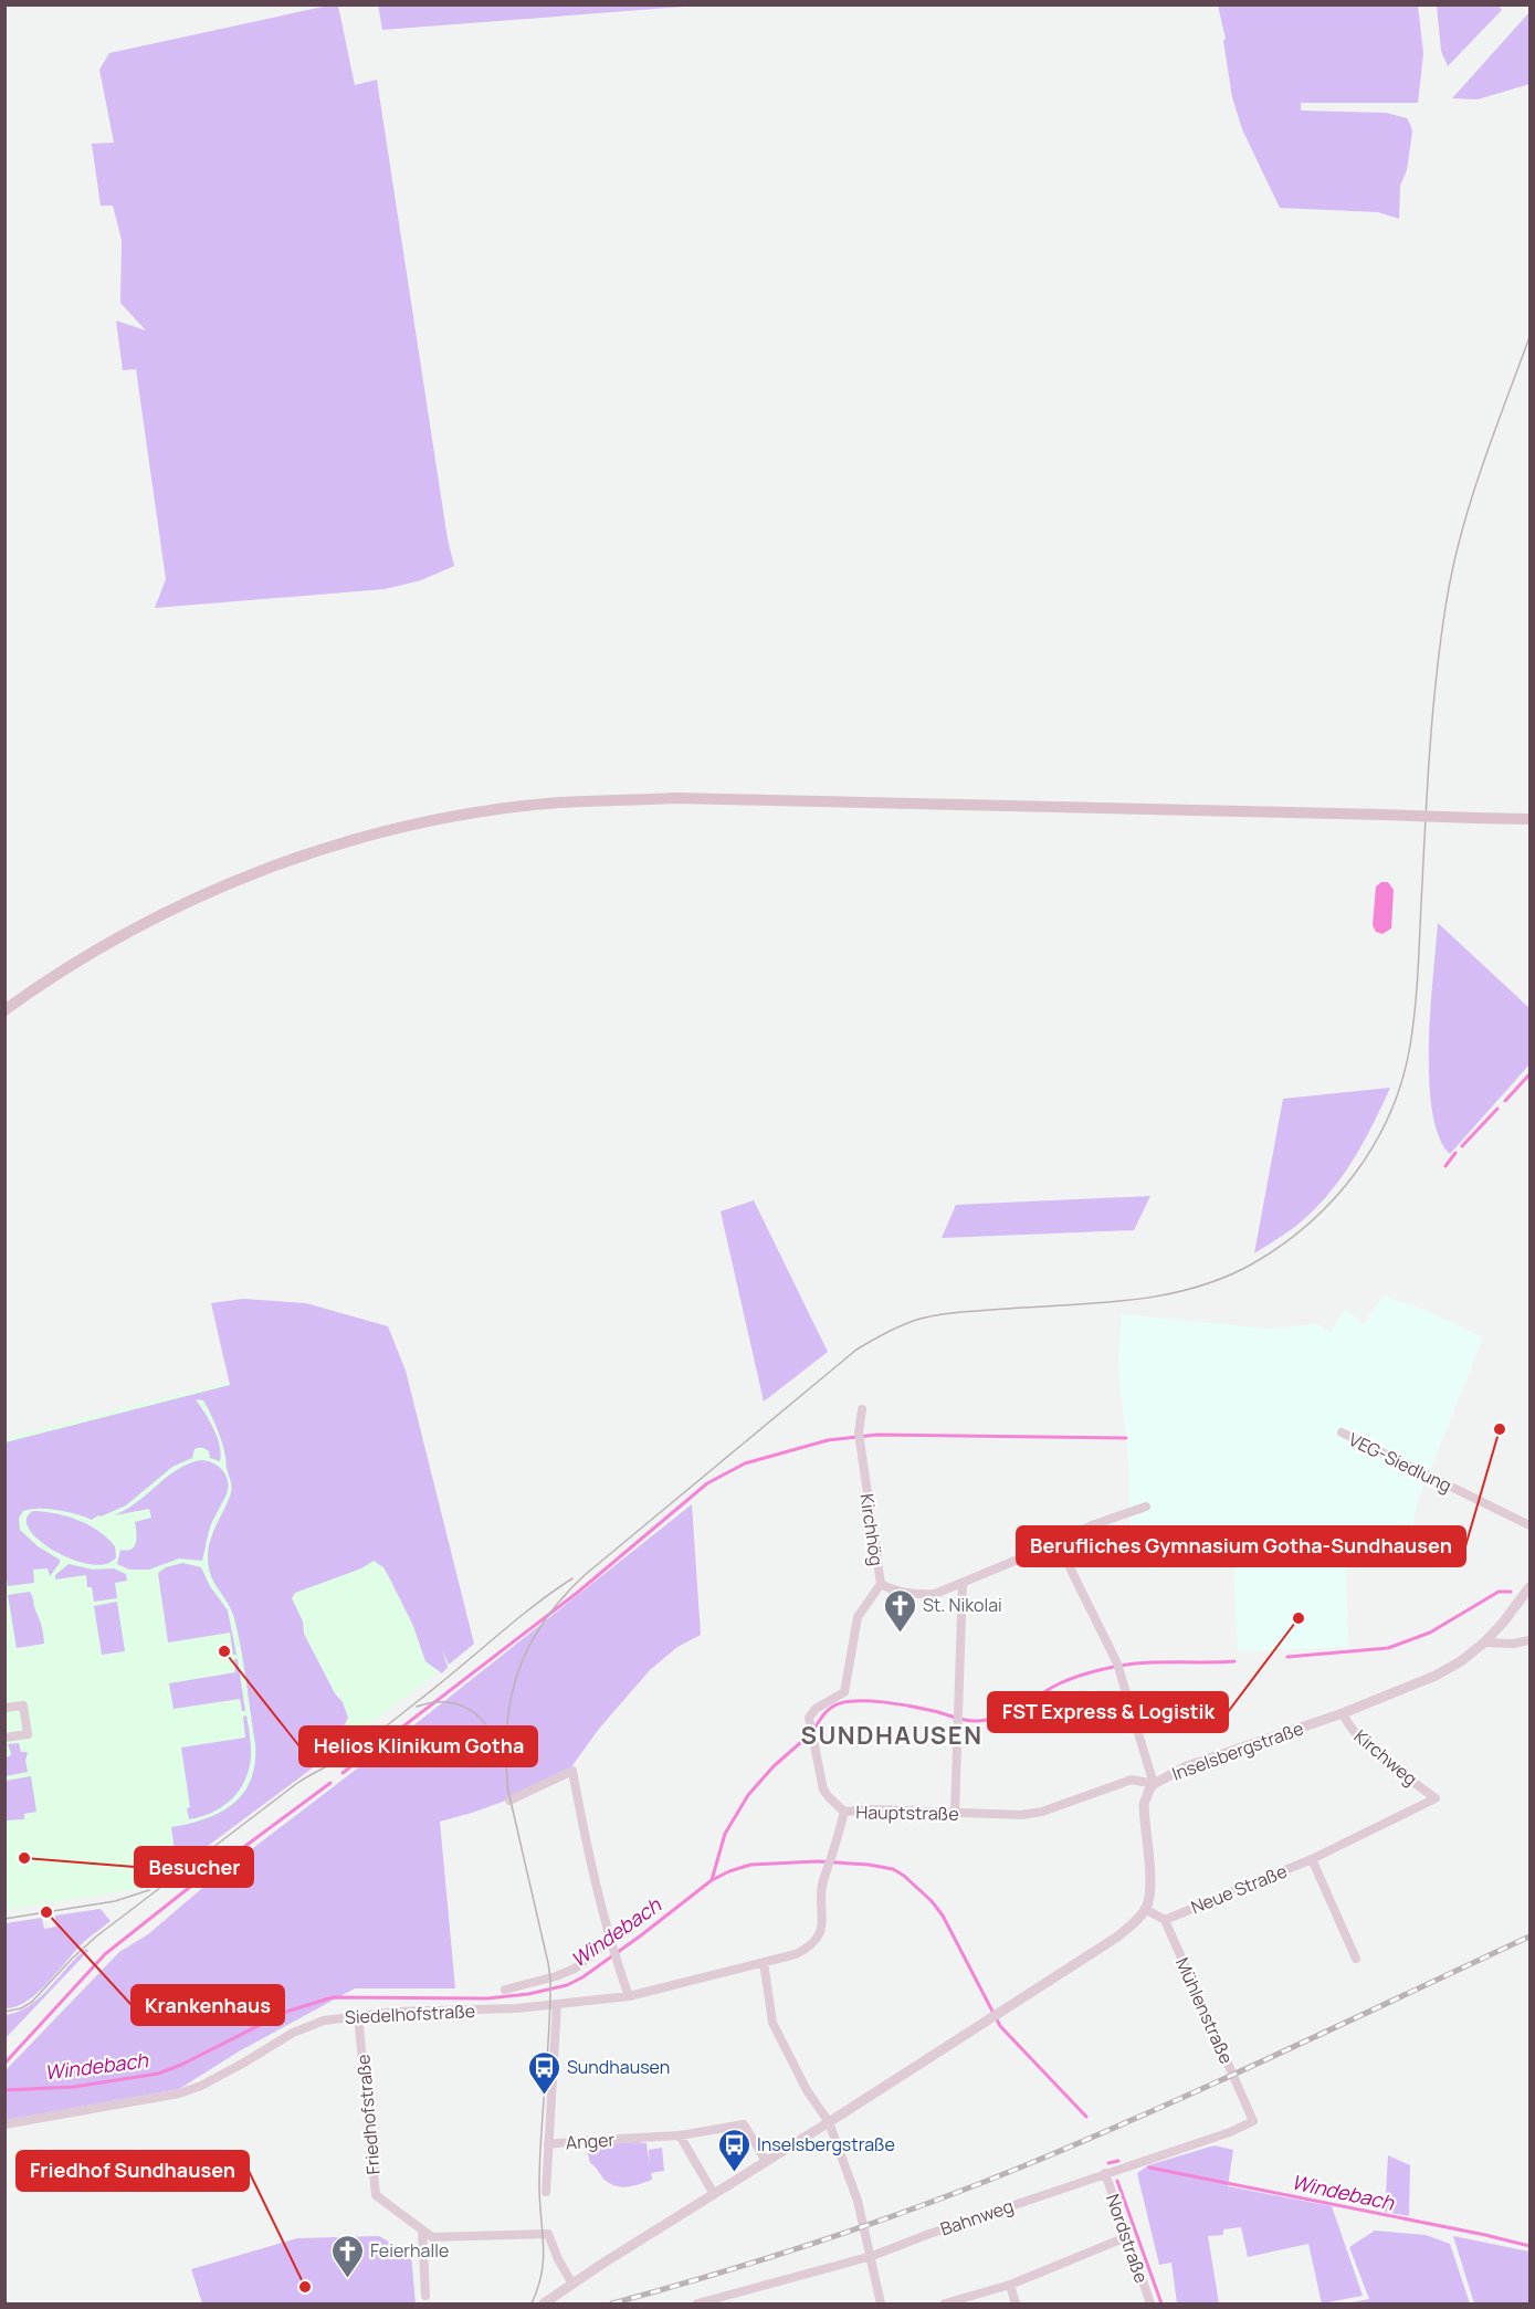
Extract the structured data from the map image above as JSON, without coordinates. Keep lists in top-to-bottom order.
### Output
{
  "streets": {
    "street": [
      "VEG-Siedlung",
      "Kirchhög",
      "Inselsbergstraße",
      "Kirchweg",
      "Hauptstraße",
      "Neue Straße",
      "Mühlenstraße",
      "Siedelhofstraße",
      "Friedhofstraße",
      "Anger",
      "Bahnweg",
      "Nordstraße"
    ]
  },
  "crossings": [
    ["Kirchhög", "Hauptstraße"],
    ["Inselsbergstraße", "Kirchweg"],
    ["Inselsbergstraße", "Hauptstraße"],
    ["Kirchweg", "Neue Straße"],
    ["Hauptstraße", "Siedelhofstraße"],
    ["Neue Straße", "Mühlenstraße"],
    ["Mühlenstraße", "Bahnweg"],
    ["Siedelhofstraße", "Friedhofstraße"],
    ["Bahnweg", "Nordstraße"]
  ],
  "districts": ["SUNDHAUSEN"],
  "water": ["Windebach"],
  "places": {
    "other": [
      "Berufliches Gymnasium Gotha-Sundhausen",
      "FST Express & Logistik",
      "Helios Klinikum Gotha",
      "Besucher",
      "Krankenhaus",
      "Friedhof Sundhausen"
    ],
    "church": ["St. Nikolai", "Feierhalle"],
    "bus stop": ["Sundhausen", "Inselsbergstraße"]
  }
}
